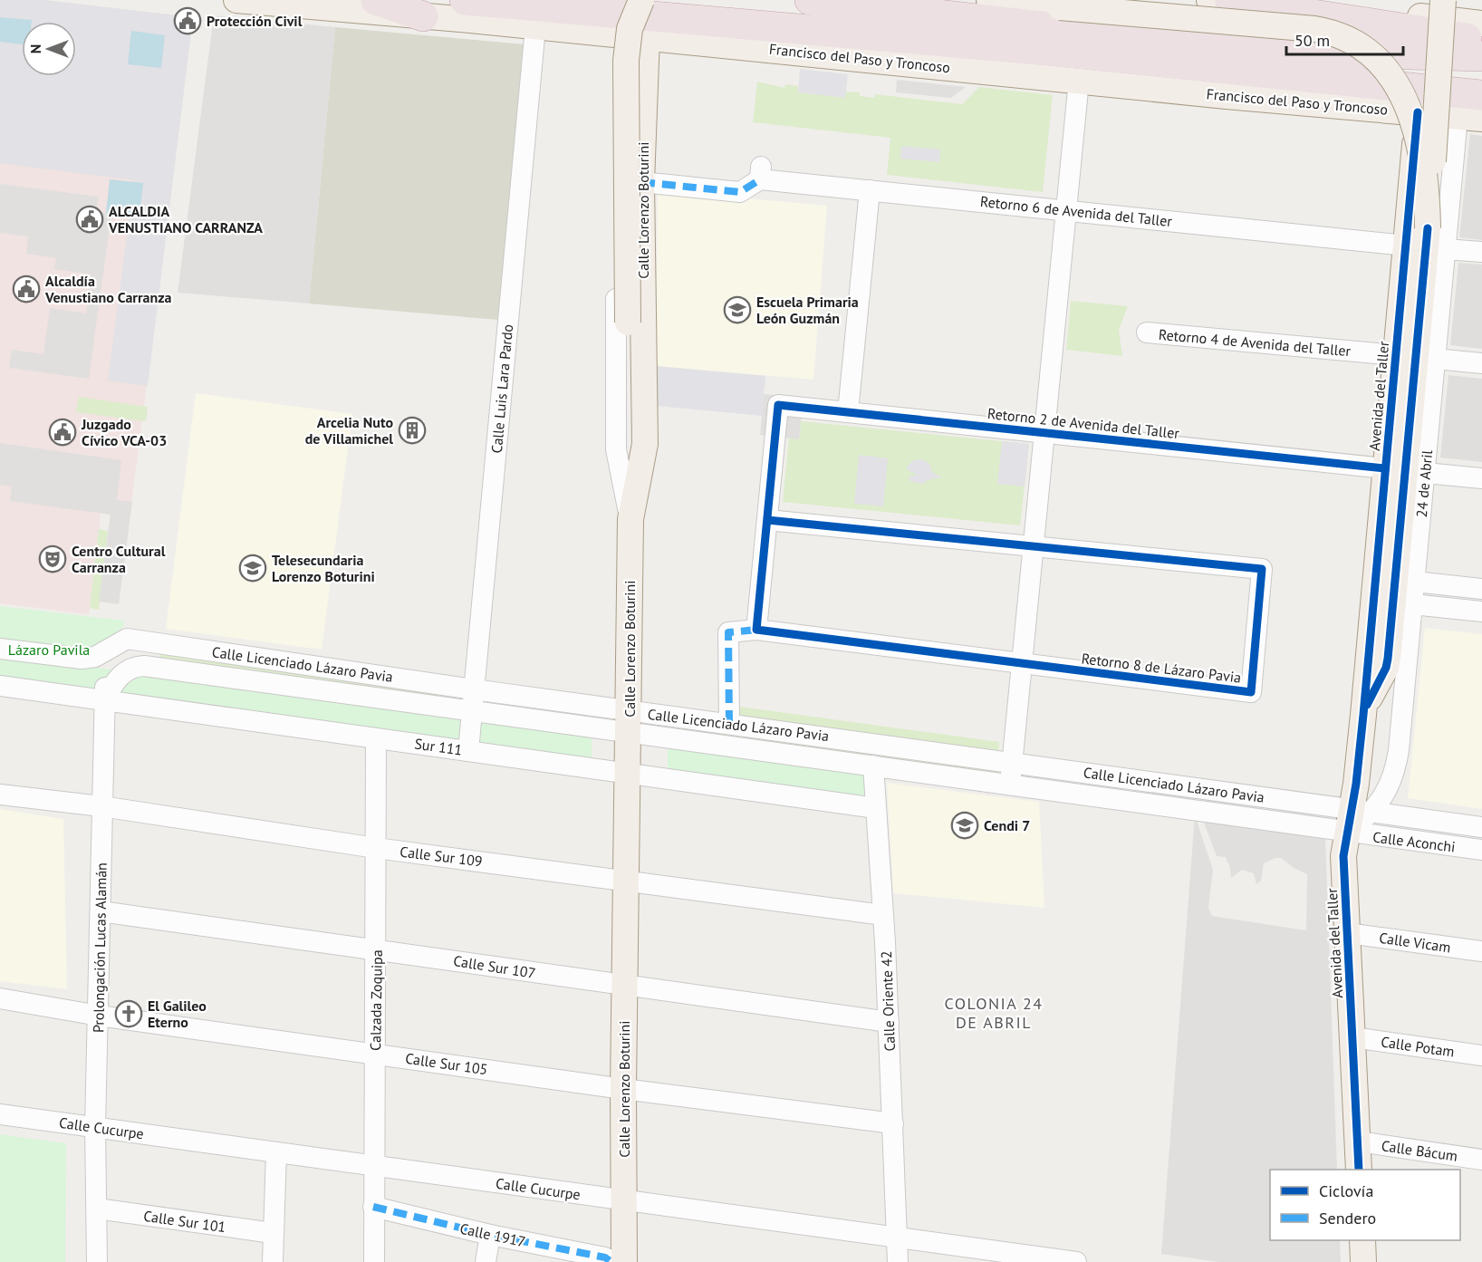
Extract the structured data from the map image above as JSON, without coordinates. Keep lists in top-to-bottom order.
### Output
{
  "streets": {
    "highway": ["Francisco del Paso y Troncoso"],
    "main road": ["Calle Lorenzo Boturini", "Avenida del Taller"],
    "street": [
      "Retorno 6 de Avenida del Taller",
      "Retorno 4 de Avenida del Taller",
      "Calle Luis Lara Pardo",
      "Retorno 2 de Avenida del Taller",
      "24 de Abril",
      "Calle Licenciado Lázaro Pavia",
      "Retorno 8 de Lázaro Pavia",
      "Sur 111",
      "Calle Aconchi",
      "Calle Sur 109",
      "Calle Vicam",
      "Prolongación Lucas Alamán",
      "Calle Sur 107",
      "Calzada Zoquipa",
      "Calle Oriente 42",
      "Calle Potam",
      "Calle Sur 105",
      "Calle Cucurpe",
      "Calle Bácum",
      "Calle Sur 101",
      "Calle 1917"
    ]
  },
  "crossings": [
    ["Francisco del Paso y Troncoso", "Calle Lorenzo Boturini"],
    ["Francisco del Paso y Troncoso", "Calle Luis Lara Pardo"],
    ["Francisco del Paso y Troncoso", "Avenida del Taller"],
    ["Francisco del Paso y Troncoso", "24 de Abril"],
    ["Calle Lorenzo Boturini", "Retorno 6 de Avenida del Taller"],
    ["Calle Lorenzo Boturini", "Calle Licenciado Lázaro Pavia"],
    ["Calle Lorenzo Boturini", "Sur 111"],
    ["Calle Lorenzo Boturini", "Calle Sur 109"],
    ["Calle Lorenzo Boturini", "Calle Sur 107"],
    ["Calle Lorenzo Boturini", "Calle Sur 105"],
    ["Calle Lorenzo Boturini", "Calle Cucurpe"],
    ["Retorno 6 de Avenida del Taller", "Avenida del Taller"],
    ["Retorno 4 de Avenida del Taller", "Avenida del Taller"],
    ["Calle Luis Lara Pardo", "Calle Licenciado Lázaro Pavia"],
    ["Calle Luis Lara Pardo", "Sur 111"],
    ["Avenida del Taller", "Retorno 2 de Avenida del Taller"],
    ["Avenida del Taller", "24 de Abril"],
    ["Avenida del Taller", "Calle Licenciado Lázaro Pavia"],
    ["Avenida del Taller", "Calle Aconchi"],
    ["Avenida del Taller", "Calle Vicam"],
    ["Avenida del Taller", "Calle Potam"],
    ["Avenida del Taller", "Calle Bácum"],
    ["Retorno 2 de Avenida del Taller", "Retorno 8 de Lázaro Pavia"],
    ["24 de Abril", "Calle Licenciado Lázaro Pavia"],
    ["24 de Abril", "Calle Aconchi"],
    ["Calle Licenciado Lázaro Pavia", "Retorno 8 de Lázaro Pavia"],
    ["Calle Licenciado Lázaro Pavia", "Sur 111"],
    ["Calle Licenciado Lázaro Pavia", "Calle Aconchi"],
    ["Calle Licenciado Lázaro Pavia", "Prolongación Lucas Alamán"],
    ["Calle Licenciado Lázaro Pavia", "Calle Oriente 42"],
    ["Sur 111", "Prolongación Lucas Alamán"],
    ["Sur 111", "Calzada Zoquipa"],
    ["Sur 111", "Calle Oriente 42"],
    ["Calle Sur 109", "Prolongación Lucas Alamán"],
    ["Calle Sur 109", "Calzada Zoquipa"],
    ["Calle Sur 109", "Calle Oriente 42"],
    ["Prolongación Lucas Alamán", "Calle Sur 107"],
    ["Prolongación Lucas Alamán", "Calle Sur 105"],
    ["Prolongación Lucas Alamán", "Calle Cucurpe"],
    ["Prolongación Lucas Alamán", "Calle Sur 101"],
    ["Calle Sur 107", "Calzada Zoquipa"],
    ["Calle Sur 107", "Calle Oriente 42"],
    ["Calzada Zoquipa", "Calle Sur 105"],
    ["Calzada Zoquipa", "Calle Cucurpe"],
    ["Calzada Zoquipa", "Calle 1917"],
    ["Calle Oriente 42", "Calle Sur 105"],
    ["Calle Oriente 42", "Calle Cucurpe"]
  ],
  "districts": ["COLONIA 24 DE ABRIL"],
  "parks": ["Lázaro Pavila"],
  "places": {
    "public building": [
      "Protección Civil",
      "ALCALDIA VENUSTIANO CARRANZA",
      "Alcaldía Venustiano Carranza",
      "Juzgado Cívico VCA-03"
    ],
    "school or university": ["Escuela Primaria León Guzmán", "Telesecundaria Lorenzo Boturini", "Cendi 7"],
    "building": ["Arcelia Nuto de Villamichel"],
    "theatre": ["Centro Cultural Carranza"],
    "church": ["El Galileo Eterno"]
  },
  "legend": ["Ciclovía", "Sendero"],
  "scale_bar": "50 m",
  "north": "left"
}
